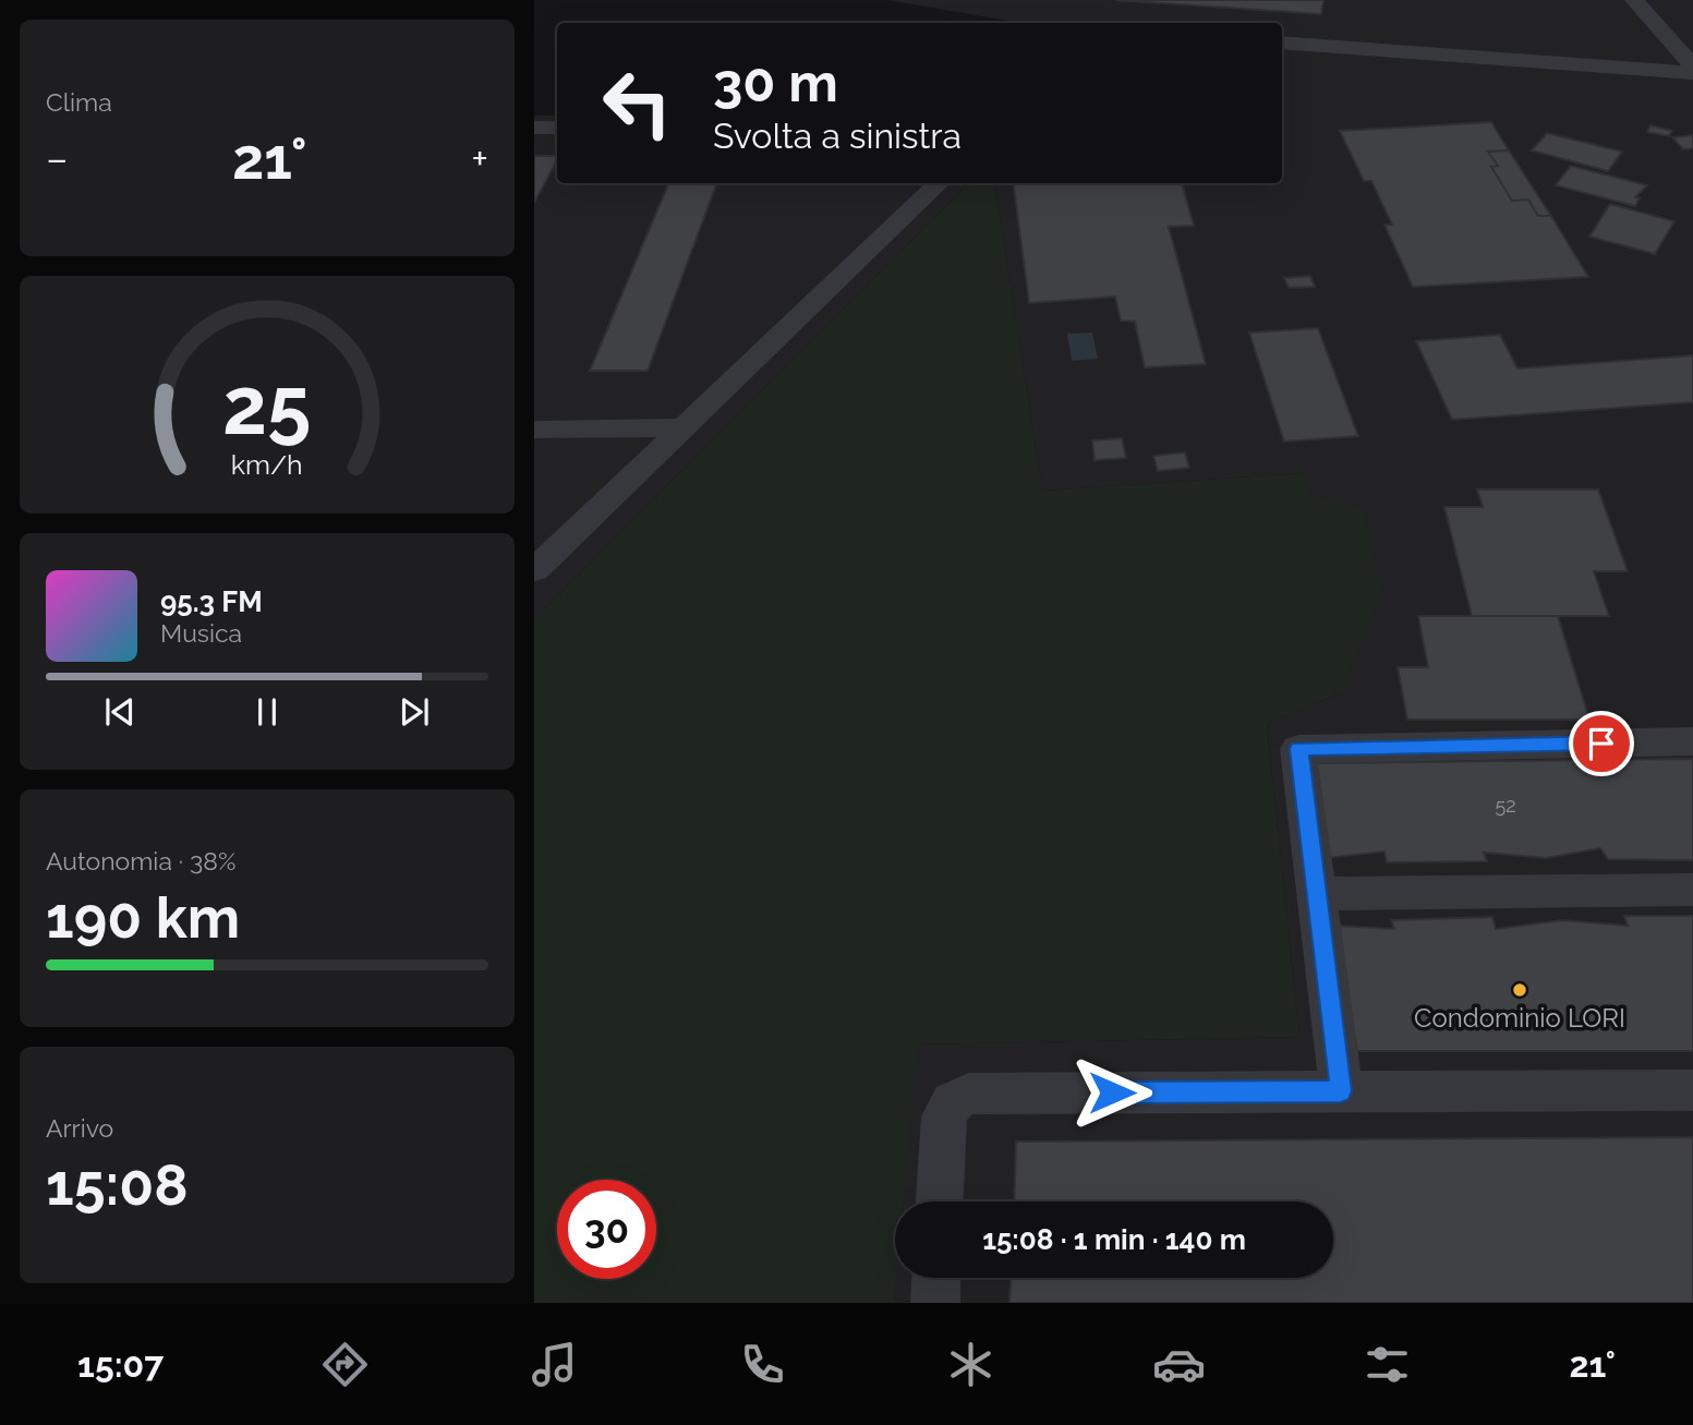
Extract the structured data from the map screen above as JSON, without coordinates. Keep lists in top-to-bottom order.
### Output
{
  "places": ["Condominio LORI"],
  "house_numbers": ["52"],
  "page": {
    "tile": [
      "Clima",
      ["Autonomia · 38%", "190 km"],
      ["Arrivo", "15:08"]
    ],
    "turn": ["30 m", "Svolta a sinistra"],
    "heat": ["−", "21°", "+"],
    "song": ["95.3 FM", "Musica"],
    "limit": "30",
    "trip": "15:08 · 1 min · 140 m",
    "tabs": ["15:07", "21°"],
    "gauge": ["25", "km/h"]
  }
}
